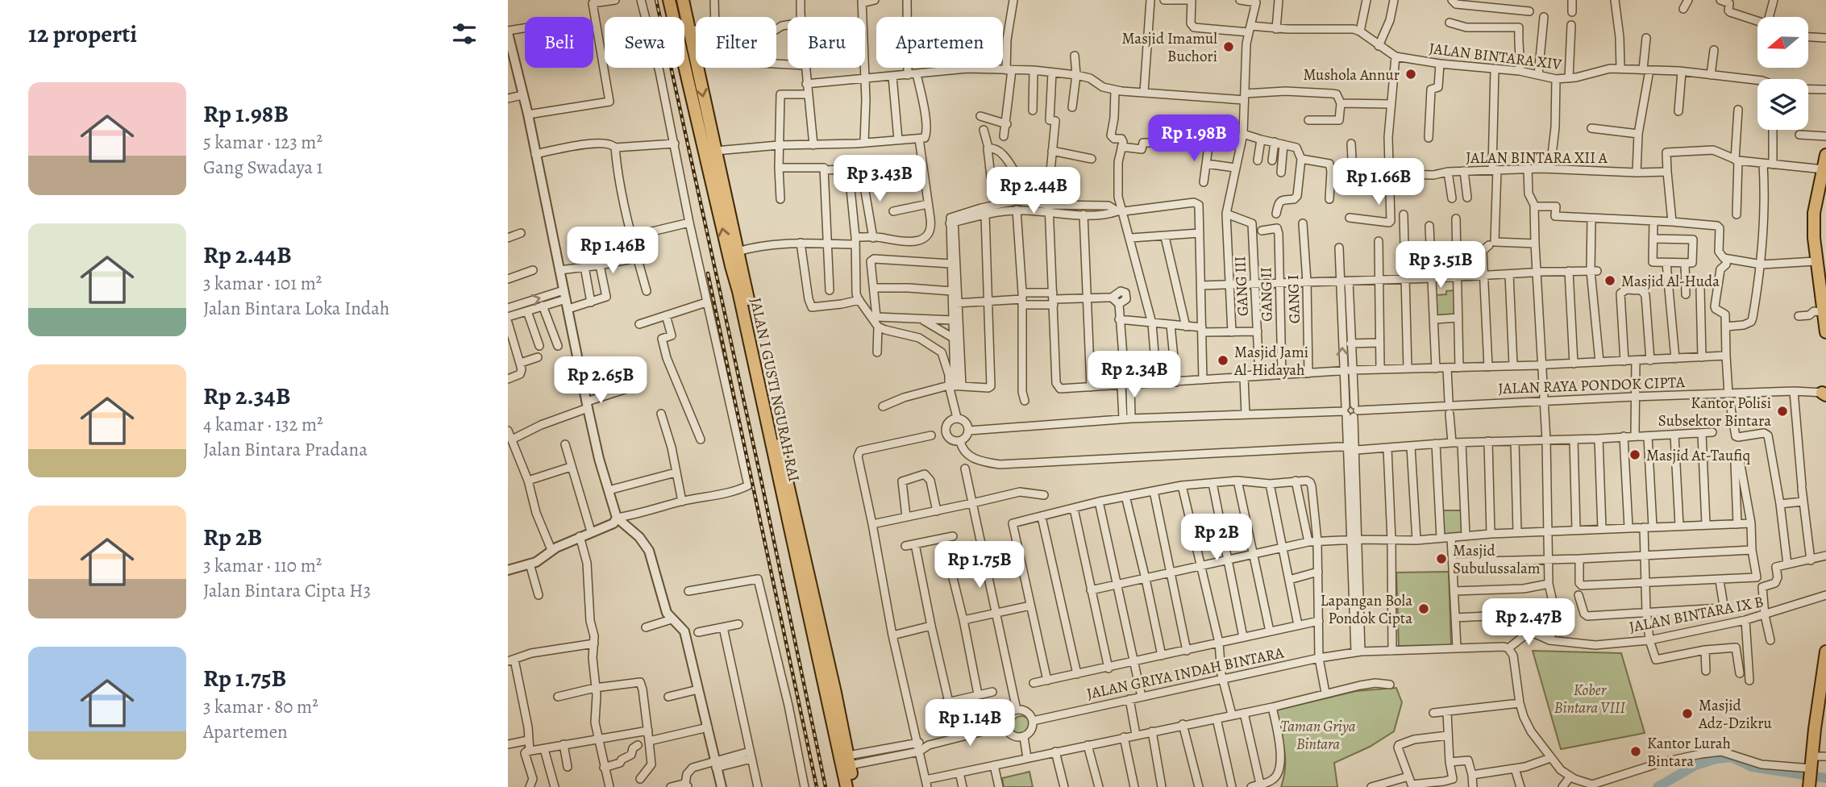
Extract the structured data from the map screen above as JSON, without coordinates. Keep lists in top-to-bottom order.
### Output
{
  "streets": {
    "main road": ["JALAN I GUSTI NGURAH RAI"],
    "street": [
      "JALAN BINTARA XIV",
      "JALAN BINTARA XII A",
      "GANG III",
      "GANG II",
      "GANG I",
      "JALAN RAYA PONDOK CIPTA",
      "JALAN BINTARA IX B",
      "JALAN GRIYA INDAH BINTARA"
    ]
  },
  "crossings": [
    ["JALAN BINTARA IX B", "JALAN GRIYA INDAH BINTARA"]
  ],
  "parks": ["Kober Bintara VIII", "Taman Griya Bintara"],
  "places": [
    "Masjid Imamul Buchori",
    "Mushola Annur",
    "Masjid Al-Huda",
    "Masjid Jami Al-Hidayah",
    "Kantor Polisi Subsektor Bintara",
    "Masjid At-Taufiq",
    "Masjid Subulussalam",
    "Lapangan Bola Pondok Cipta",
    "Masjid Adz-Dzikru",
    "Kantor Lurah Bintara"
  ],
  "north": "left",
  "page": {
    "heading": "12 properti",
    "chip": [
      "Beli",
      "Sewa",
      "Filter",
      "Baru",
      "Apartemen"
    ],
    "list": [
      {
        "name": "Rp 1.98B",
        "note": "5 kamar · 123 m² · Gang Swadaya 1"
      },
      {
        "name": "Rp 2.44B",
        "note": "3 kamar · 101 m² · Jalan Bintara Loka Indah"
      },
      {
        "name": "Rp 2.34B",
        "note": "4 kamar · 132 m² · Jalan Bintara Pradana"
      },
      {
        "name": "Rp 2B",
        "note": "3 kamar · 110 m² · Jalan Bintara Cipta H3"
      },
      {
        "name": "Rp 1.75B",
        "note": "3 kamar · 80 m² · Apartemen"
      }
    ],
    "price": [
      "Rp 1.98B",
      "Rp 3.43B",
      "Rp 1.66B",
      "Rp 2.44B",
      "Rp 1.46B",
      "Rp 3.51B",
      "Rp 2.34B",
      "Rp 2.65B",
      "Rp 2B",
      "Rp 1.75B",
      "Rp 2.47B",
      "Rp 1.14B"
    ]
  }
}
